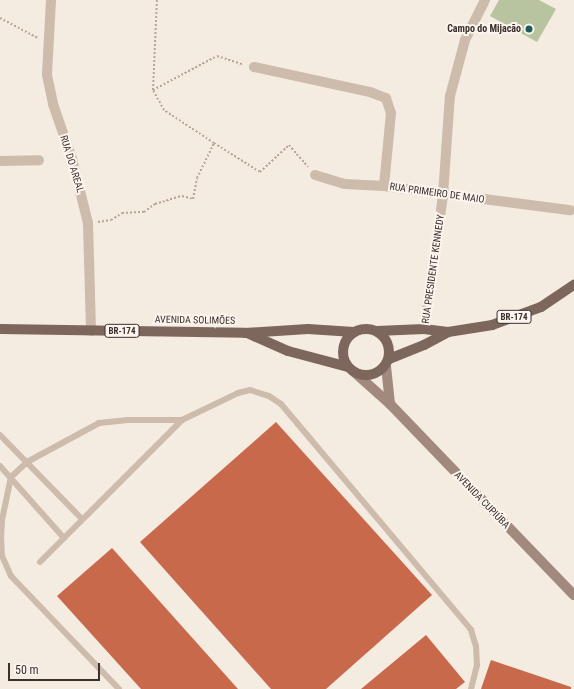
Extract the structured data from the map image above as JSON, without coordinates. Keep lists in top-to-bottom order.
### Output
{
  "streets": {
    "main road": ["BR-174", "AVENIDA SOLIMÕES"],
    "street": [
      "RUA DO AREAL",
      "RUA PRIMEIRO DE MAIO",
      "RUA PRESIDENTE KENNEDY",
      "AVENIDA CUPIÚBA"
    ]
  },
  "crossings": [
    ["RUA DO AREAL", "AVENIDA SOLIMÕES"],
    ["RUA PRIMEIRO DE MAIO", "RUA PRESIDENTE KENNEDY"],
    ["RUA PRESIDENTE KENNEDY", "BR-174"],
    ["BR-174", "AVENIDA SOLIMÕES"],
    ["BR-174", "AVENIDA CUPIÚBA"],
    ["AVENIDA SOLIMÕES", "AVENIDA CUPIÚBA"]
  ],
  "places": ["Campo do Mijacão"],
  "scale_bar": "50 m"
}
